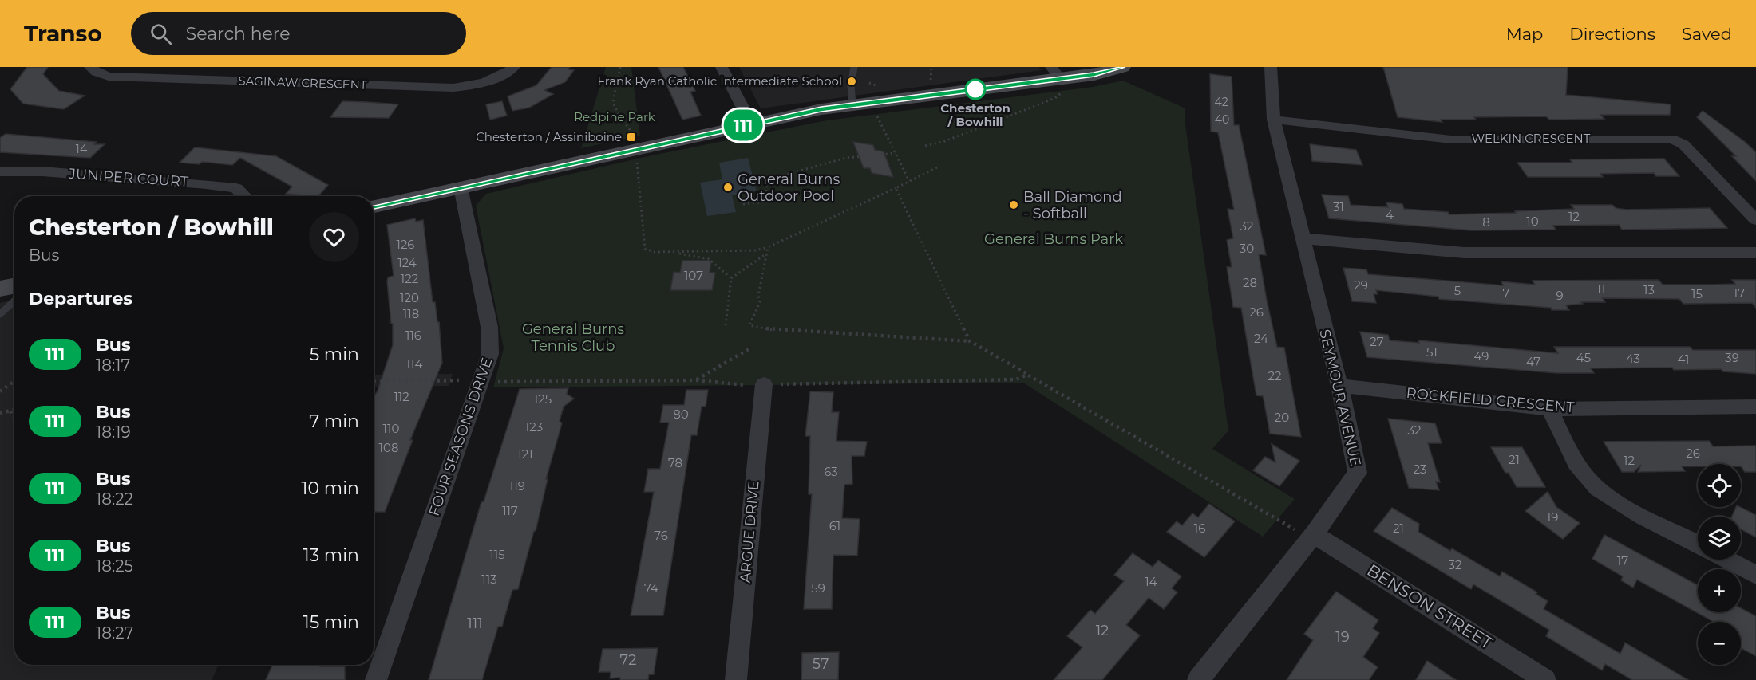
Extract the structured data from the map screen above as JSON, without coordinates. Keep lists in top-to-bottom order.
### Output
{
  "streets": {
    "street": [
      "SAGINAW CRESCENT",
      "WELKIN CRESCENT",
      "JUNIPER COURT",
      "SEYMOUR AVENUE",
      "ROCKFIELD CRESCENT",
      "FOUR SEASONS DRIVE",
      "ARGUE DRIVE",
      "BENSON STREET"
    ]
  },
  "crossings": [
    ["WELKIN CRESCENT", "SEYMOUR AVENUE"],
    ["SEYMOUR AVENUE", "ROCKFIELD CRESCENT"],
    ["SEYMOUR AVENUE", "BENSON STREET"]
  ],
  "parks": ["Redpine Park", "General Burns Park", "General Burns Tennis Club"],
  "places": {
    "other": [
      "Frank Ryan Catholic Intermediate School",
      "Chesterton / Bowhill",
      "General Burns Outdoor Pool",
      "Ball Diamond - Softball"
    ],
    "transit": ["Chesterton / Assiniboine"]
  },
  "lines": ["bus line 111"],
  "house_numbers": [
    "42",
    "40",
    "14",
    "31",
    "4",
    "12",
    "10",
    "8",
    "32",
    "126",
    "30",
    "124",
    "107",
    "122",
    "28",
    "29",
    "11",
    "13",
    "5",
    "7",
    "17",
    "15",
    "9",
    "120",
    "26",
    "118",
    "116",
    "24",
    "27",
    "51",
    "49",
    "45",
    "39",
    "43",
    "41",
    "47",
    "114",
    "22",
    "112",
    "125",
    "80",
    "20",
    "123",
    "110",
    "32",
    "108",
    "26",
    "121",
    "21",
    "12",
    "78",
    "23",
    "63",
    "119",
    "117",
    "19",
    "61",
    "16",
    "21",
    "76",
    "115",
    "17",
    "32",
    "113",
    "14",
    "74",
    "59",
    "111",
    "12",
    "19",
    "72",
    "57"
  ],
  "page": {
    "header": "Transo",
    "search": "Search here",
    "nav": ["Map", "Directions", "Saved"],
    "on_map": "111",
    "heading": [
      ["Chesterton / Bowhill", "Bus"],
      "Departures"
    ],
    "list": [
      {
        "mark": "111",
        "name": "Bus",
        "note": "18:17",
        "value": "5 min"
      },
      {
        "mark": "111",
        "name": "Bus",
        "note": "18:19",
        "value": "7 min"
      },
      {
        "mark": "111",
        "name": "Bus",
        "note": "18:22",
        "value": "10 min"
      },
      {
        "mark": "111",
        "name": "Bus",
        "note": "18:25",
        "value": "13 min"
      },
      {
        "mark": "111",
        "name": "Bus",
        "note": "18:27",
        "value": "15 min"
      }
    ],
    "map_buttons": ["+", "−"]
  }
}
